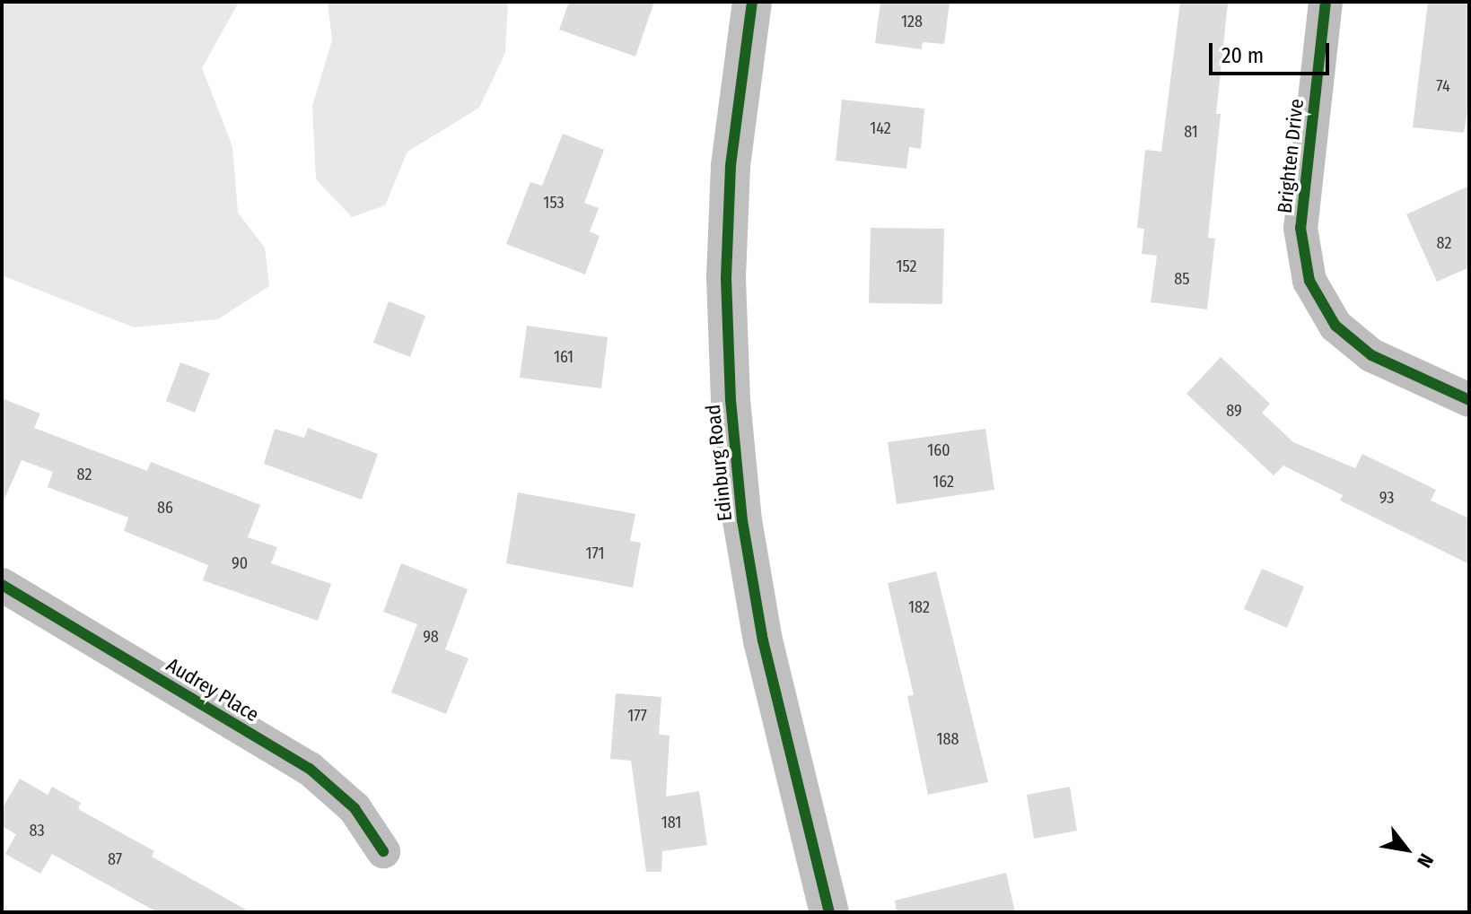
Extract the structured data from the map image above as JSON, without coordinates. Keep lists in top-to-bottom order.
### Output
{
  "streets": {
    "main road": ["Edinburg Road"],
    "street": ["Brighten Drive", "Audrey Place"]
  },
  "house_numbers": [
    "128",
    "74",
    "142",
    "81",
    "153",
    "82",
    "152",
    "85",
    "161",
    "89",
    "160",
    "82",
    "162",
    "93",
    "86",
    "171",
    "90",
    "182",
    "98",
    "177",
    "188",
    "181",
    "83",
    "87"
  ],
  "scale_bar": "20 m",
  "north": "bottom right"
}
